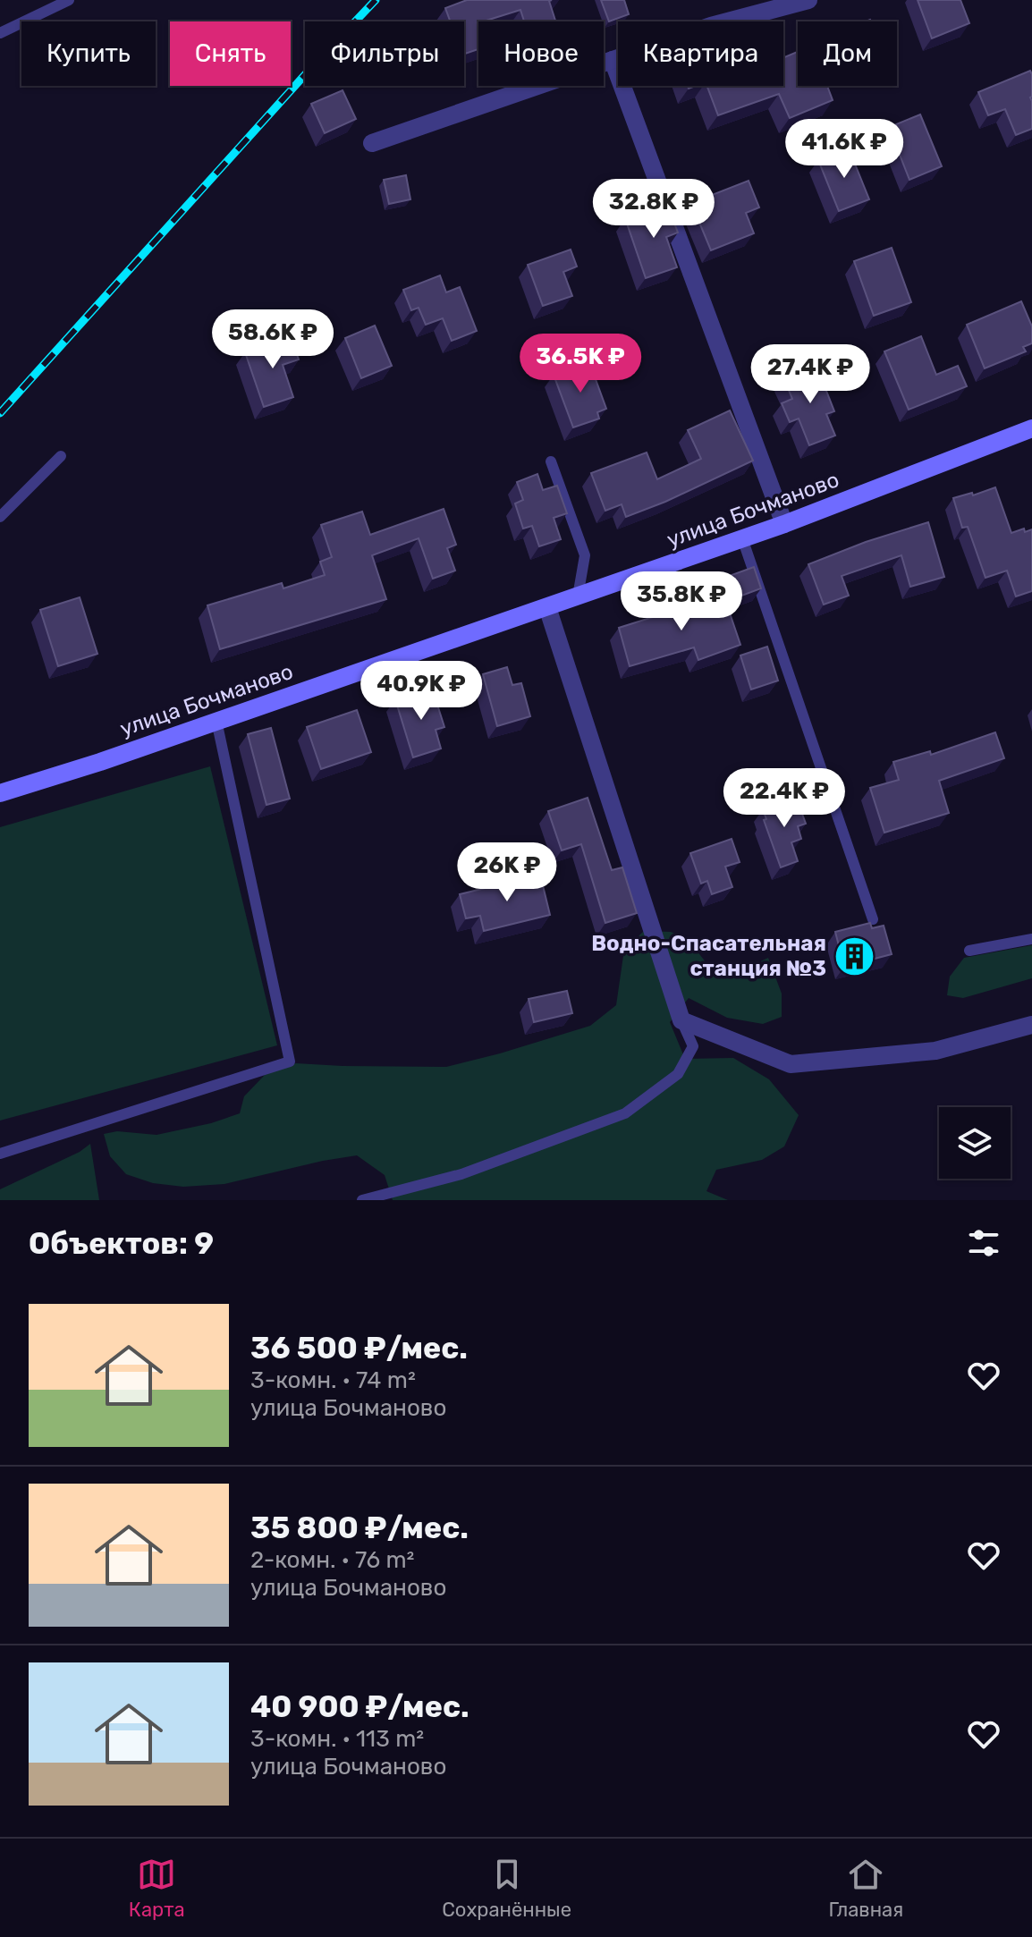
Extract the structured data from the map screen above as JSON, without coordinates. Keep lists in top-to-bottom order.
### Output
{
  "streets": {
    "main road": ["улица Бочманово"]
  },
  "places": {
    "building": ["Водно-Спасательная станция №3"]
  },
  "page": {
    "chip": [
      "Купить",
      "Снять",
      "Фильтры",
      "Новое",
      "Квартира",
      "Дом"
    ],
    "price": [
      "41.6K ₽",
      "32.8K ₽",
      "58.6K ₽",
      "36.5K ₽",
      "27.4K ₽",
      "35.8K ₽",
      "40.9K ₽",
      "22.4K ₽",
      "26K ₽"
    ],
    "heading": "Объектов: 9",
    "list": [
      {
        "name": "36 500 ₽/мес.",
        "note": "3-комн. · 74 m² · улица Бочманово"
      },
      {
        "name": "35 800 ₽/мес.",
        "note": "2-комн. · 76 m² · улица Бочманово"
      },
      {
        "name": "40 900 ₽/мес.",
        "note": "3-комн. · 113 m² · улица Бочманово"
      }
    ],
    "tabs": ["Карта", "Сохранённые", "Главная"]
  }
}
